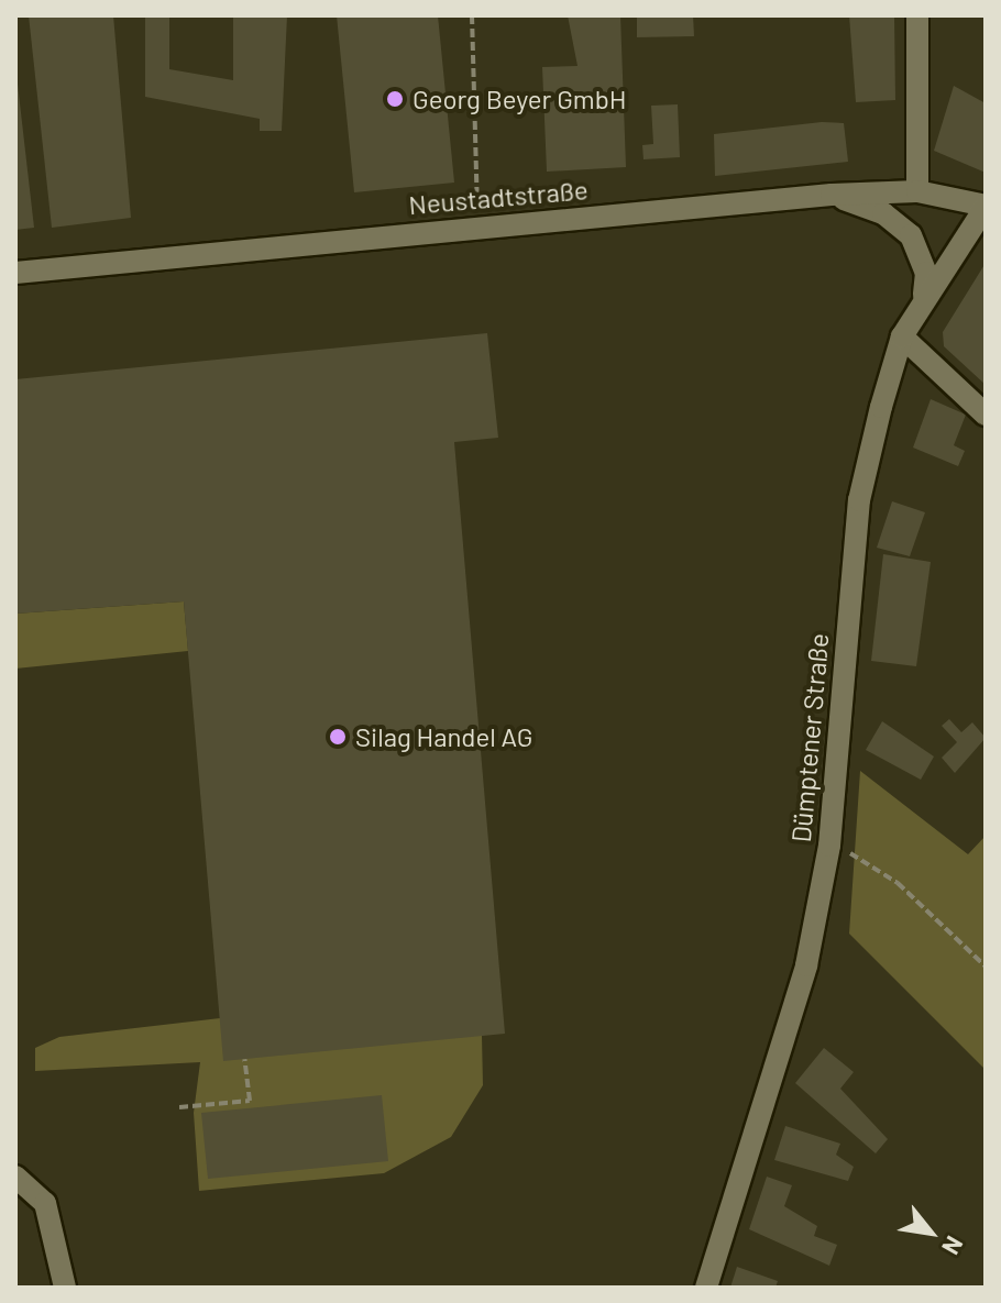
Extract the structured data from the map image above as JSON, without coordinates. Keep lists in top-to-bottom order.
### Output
{
  "streets": {
    "street": ["Neustadtstraße", "Dümptener Straße"]
  },
  "crossings": [
    ["Neustadtstraße", "Dümptener Straße"]
  ],
  "places": ["Georg Beyer GmbH", "Silag Handel AG"],
  "north": "bottom right"
}
